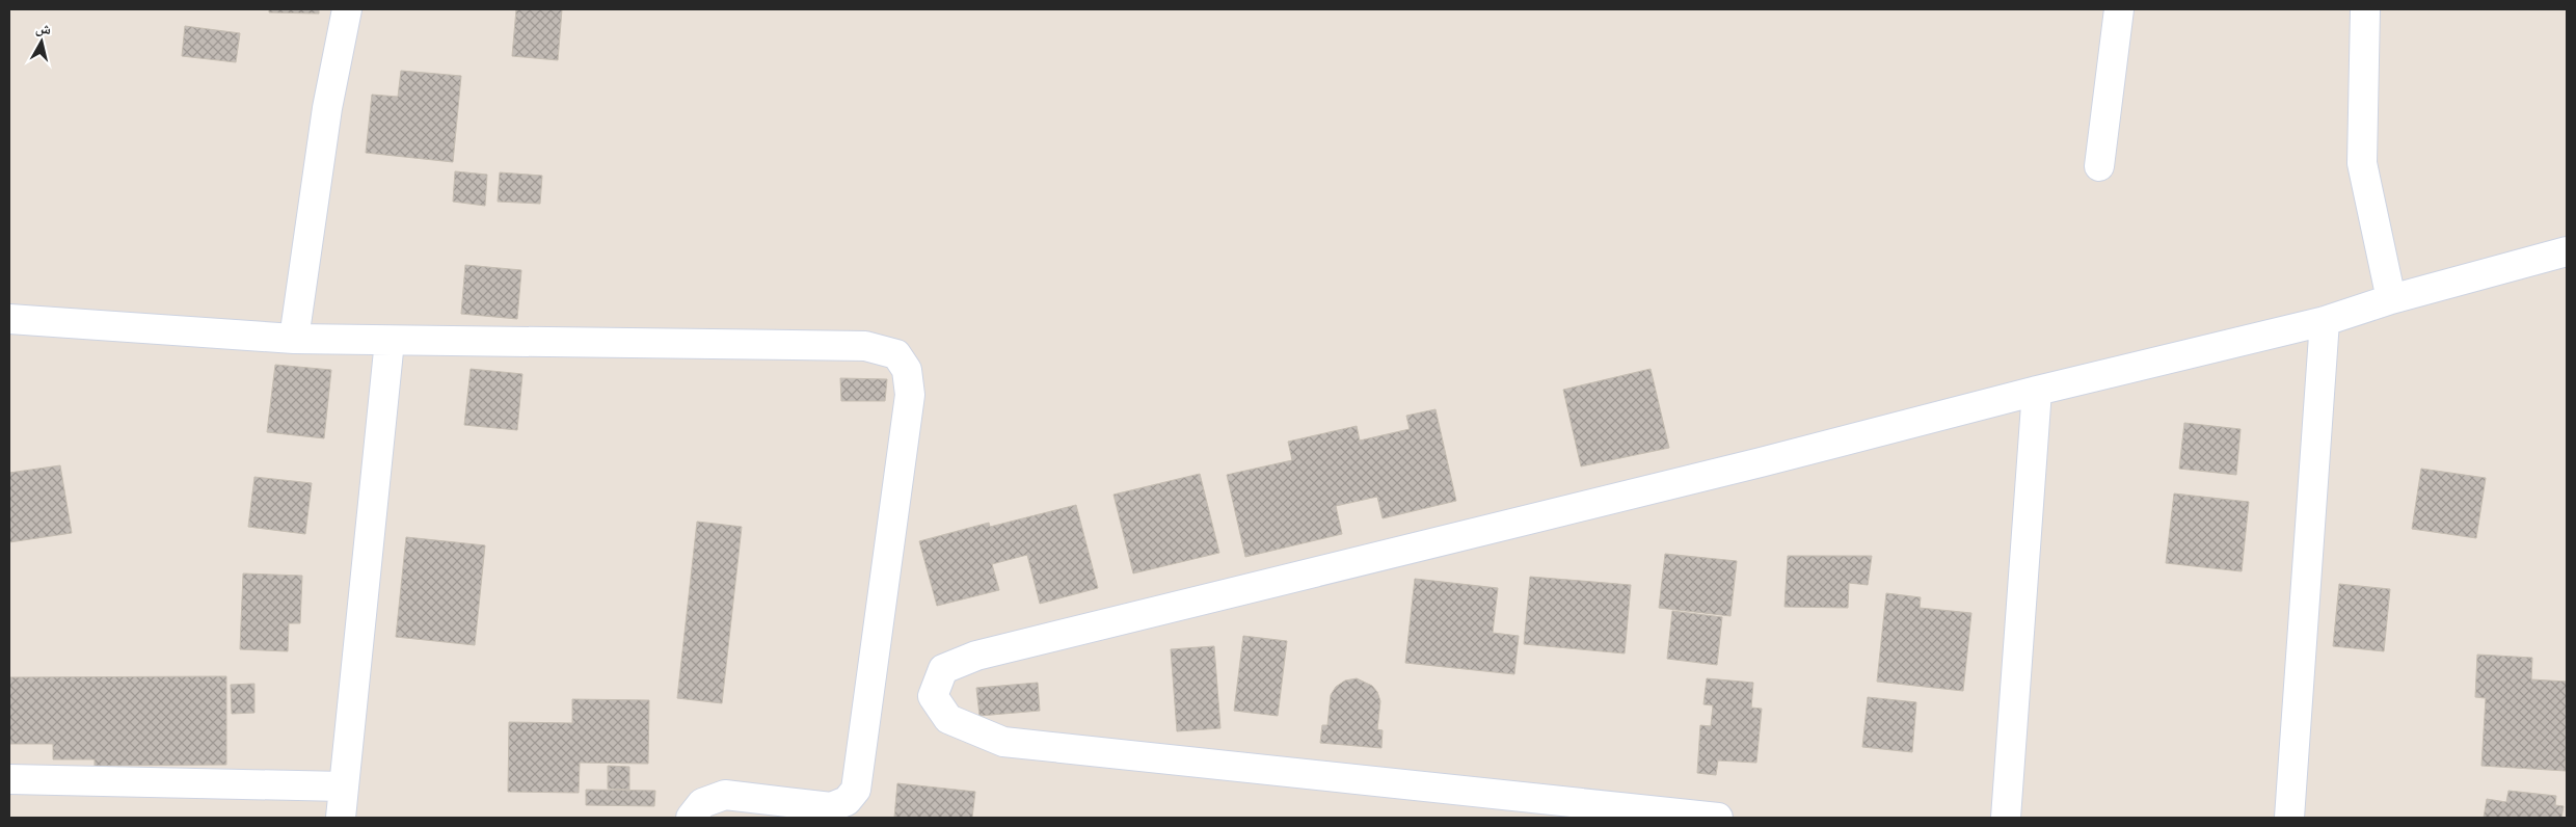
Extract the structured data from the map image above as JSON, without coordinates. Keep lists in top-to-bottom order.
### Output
{
  "north": "top"
}
